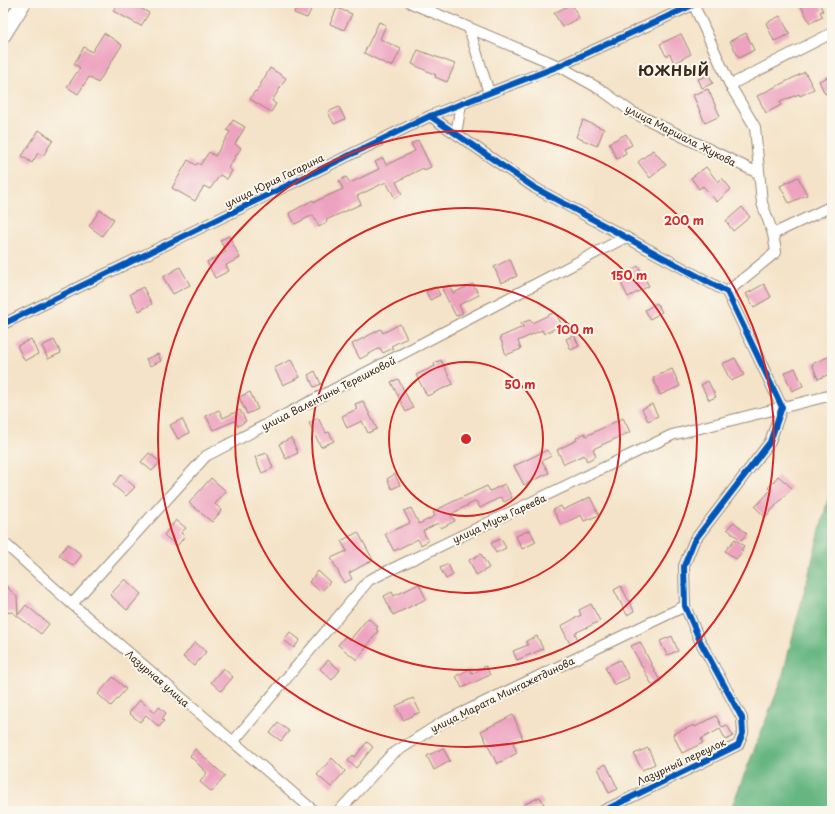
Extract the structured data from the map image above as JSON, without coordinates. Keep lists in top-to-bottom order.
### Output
{
  "streets": {
    "street": [
      "улица Маршала Жукова",
      "улица Юрия Гагарина",
      "улица Валентины Терешковой",
      "улица Мусы Гареева",
      "Лазурная улица",
      "улица Марата Мингажетдинова",
      "Лазурный переулок"
    ]
  },
  "crossings": [
    ["улица Маршала Жукова", "улица Юрия Гагарина"],
    ["улица Валентины Терешковой", "Лазурная улица"],
    ["улица Мусы Гареева", "Лазурная улица"],
    ["улица Марата Мингажетдинова", "Лазурный переулок"]
  ],
  "districts": ["ЮЖНЫЙ"],
  "rings": [
    "200 m",
    "150 m",
    "100 m",
    "50 m"
  ]
}
